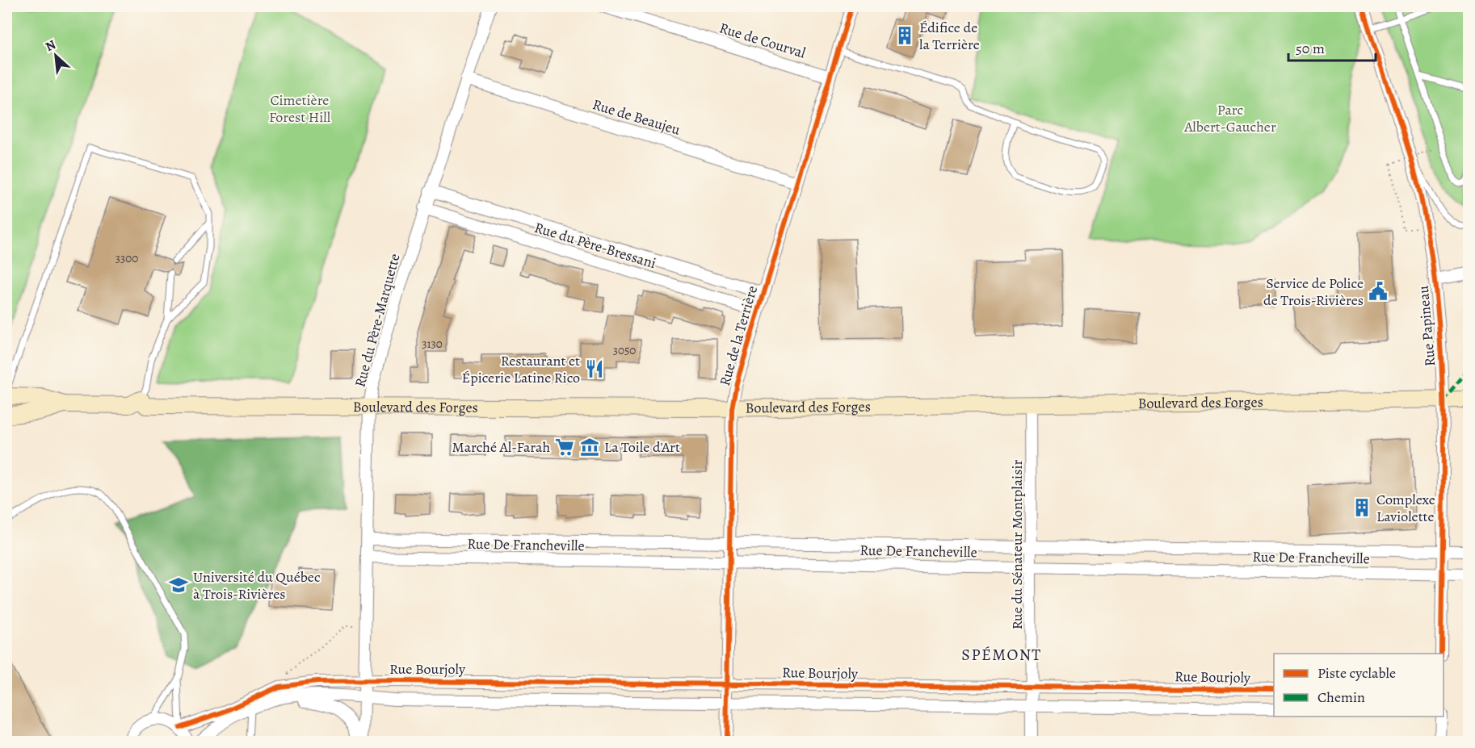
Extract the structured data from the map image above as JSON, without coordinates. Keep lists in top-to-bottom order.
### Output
{
  "streets": {
    "main road": ["Boulevard des Forges"],
    "street": [
      "Rue de Courval",
      "Rue de Beaujeu",
      "Rue du Père-Bressani",
      "Rue du Père-Marquette",
      "Rue Papineau",
      "Rue de la Terrière",
      "Rue De Francheville",
      "Rue du Sénateur Montplaisir",
      "Rue Bourjoly"
    ]
  },
  "crossings": [
    ["Rue de Courval", "Rue de la Terrière"],
    ["Rue de Beaujeu", "Rue du Père-Marquette"],
    ["Rue de Beaujeu", "Rue de la Terrière"],
    ["Rue du Père-Bressani", "Rue du Père-Marquette"],
    ["Rue du Père-Bressani", "Rue de la Terrière"],
    ["Rue du Père-Marquette", "Boulevard des Forges"],
    ["Rue du Père-Marquette", "Rue De Francheville"],
    ["Rue du Père-Marquette", "Rue Bourjoly"],
    ["Rue Papineau", "Boulevard des Forges"],
    ["Rue Papineau", "Rue De Francheville"],
    ["Rue de la Terrière", "Boulevard des Forges"],
    ["Rue de la Terrière", "Rue De Francheville"],
    ["Rue de la Terrière", "Rue Bourjoly"],
    ["Boulevard des Forges", "Rue du Sénateur Montplaisir"],
    ["Rue De Francheville", "Rue du Sénateur Montplaisir"],
    ["Rue du Sénateur Montplaisir", "Rue Bourjoly"]
  ],
  "districts": ["SPÉMONT"],
  "parks": ["Cimetière Forest Hill", "Parc Albert-Gaucher"],
  "places": {
    "building": ["Édifice de la Terrière", "Complexe Laviolette"],
    "public building": ["Service de Police de Trois-Rivières"],
    "restaurant": ["Restaurant et Épicerie Latine Rico"],
    "supermarket": ["Marché Al-Farah"],
    "museum": ["La Toile d'Art"],
    "school or university": ["Université du Québec à Trois-Rivières"]
  },
  "house_numbers": ["3300", "3130", "3050"],
  "legend": ["Piste cyclable", "Chemin"],
  "scale_bar": "50 m",
  "north": "top left"
}
